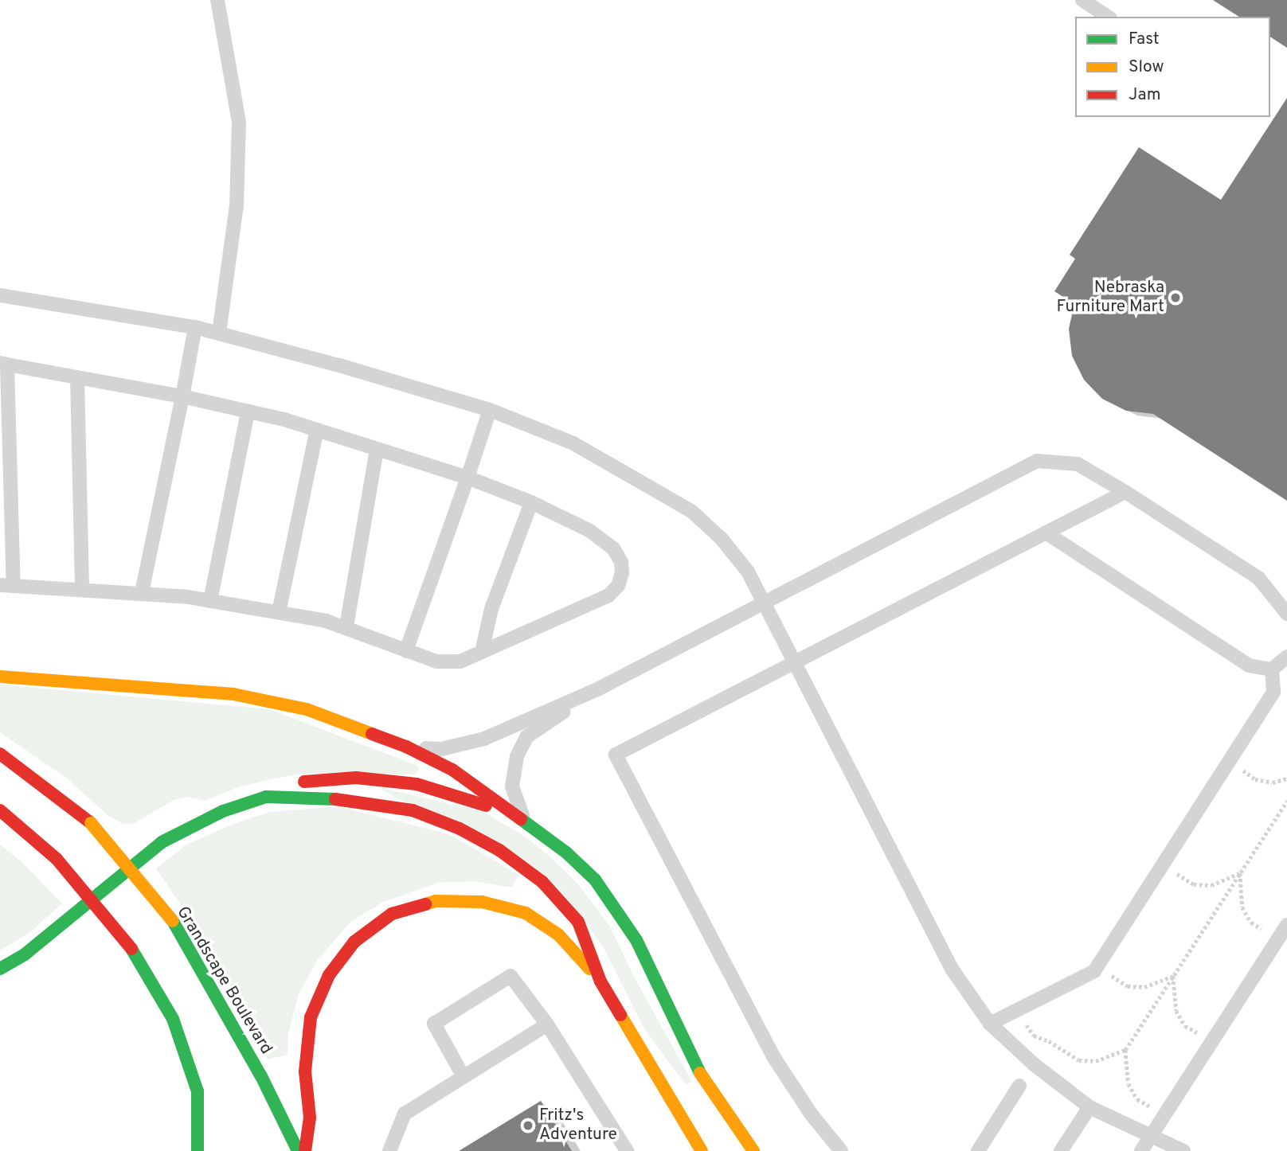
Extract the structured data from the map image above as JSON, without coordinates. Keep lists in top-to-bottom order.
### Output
{
  "streets": {
    "street": ["Grandscape Boulevard"]
  },
  "places": ["Nebraska Furniture Mart", "Fritz's Adventure"],
  "legend": ["Fast", "Slow", "Jam"]
}
